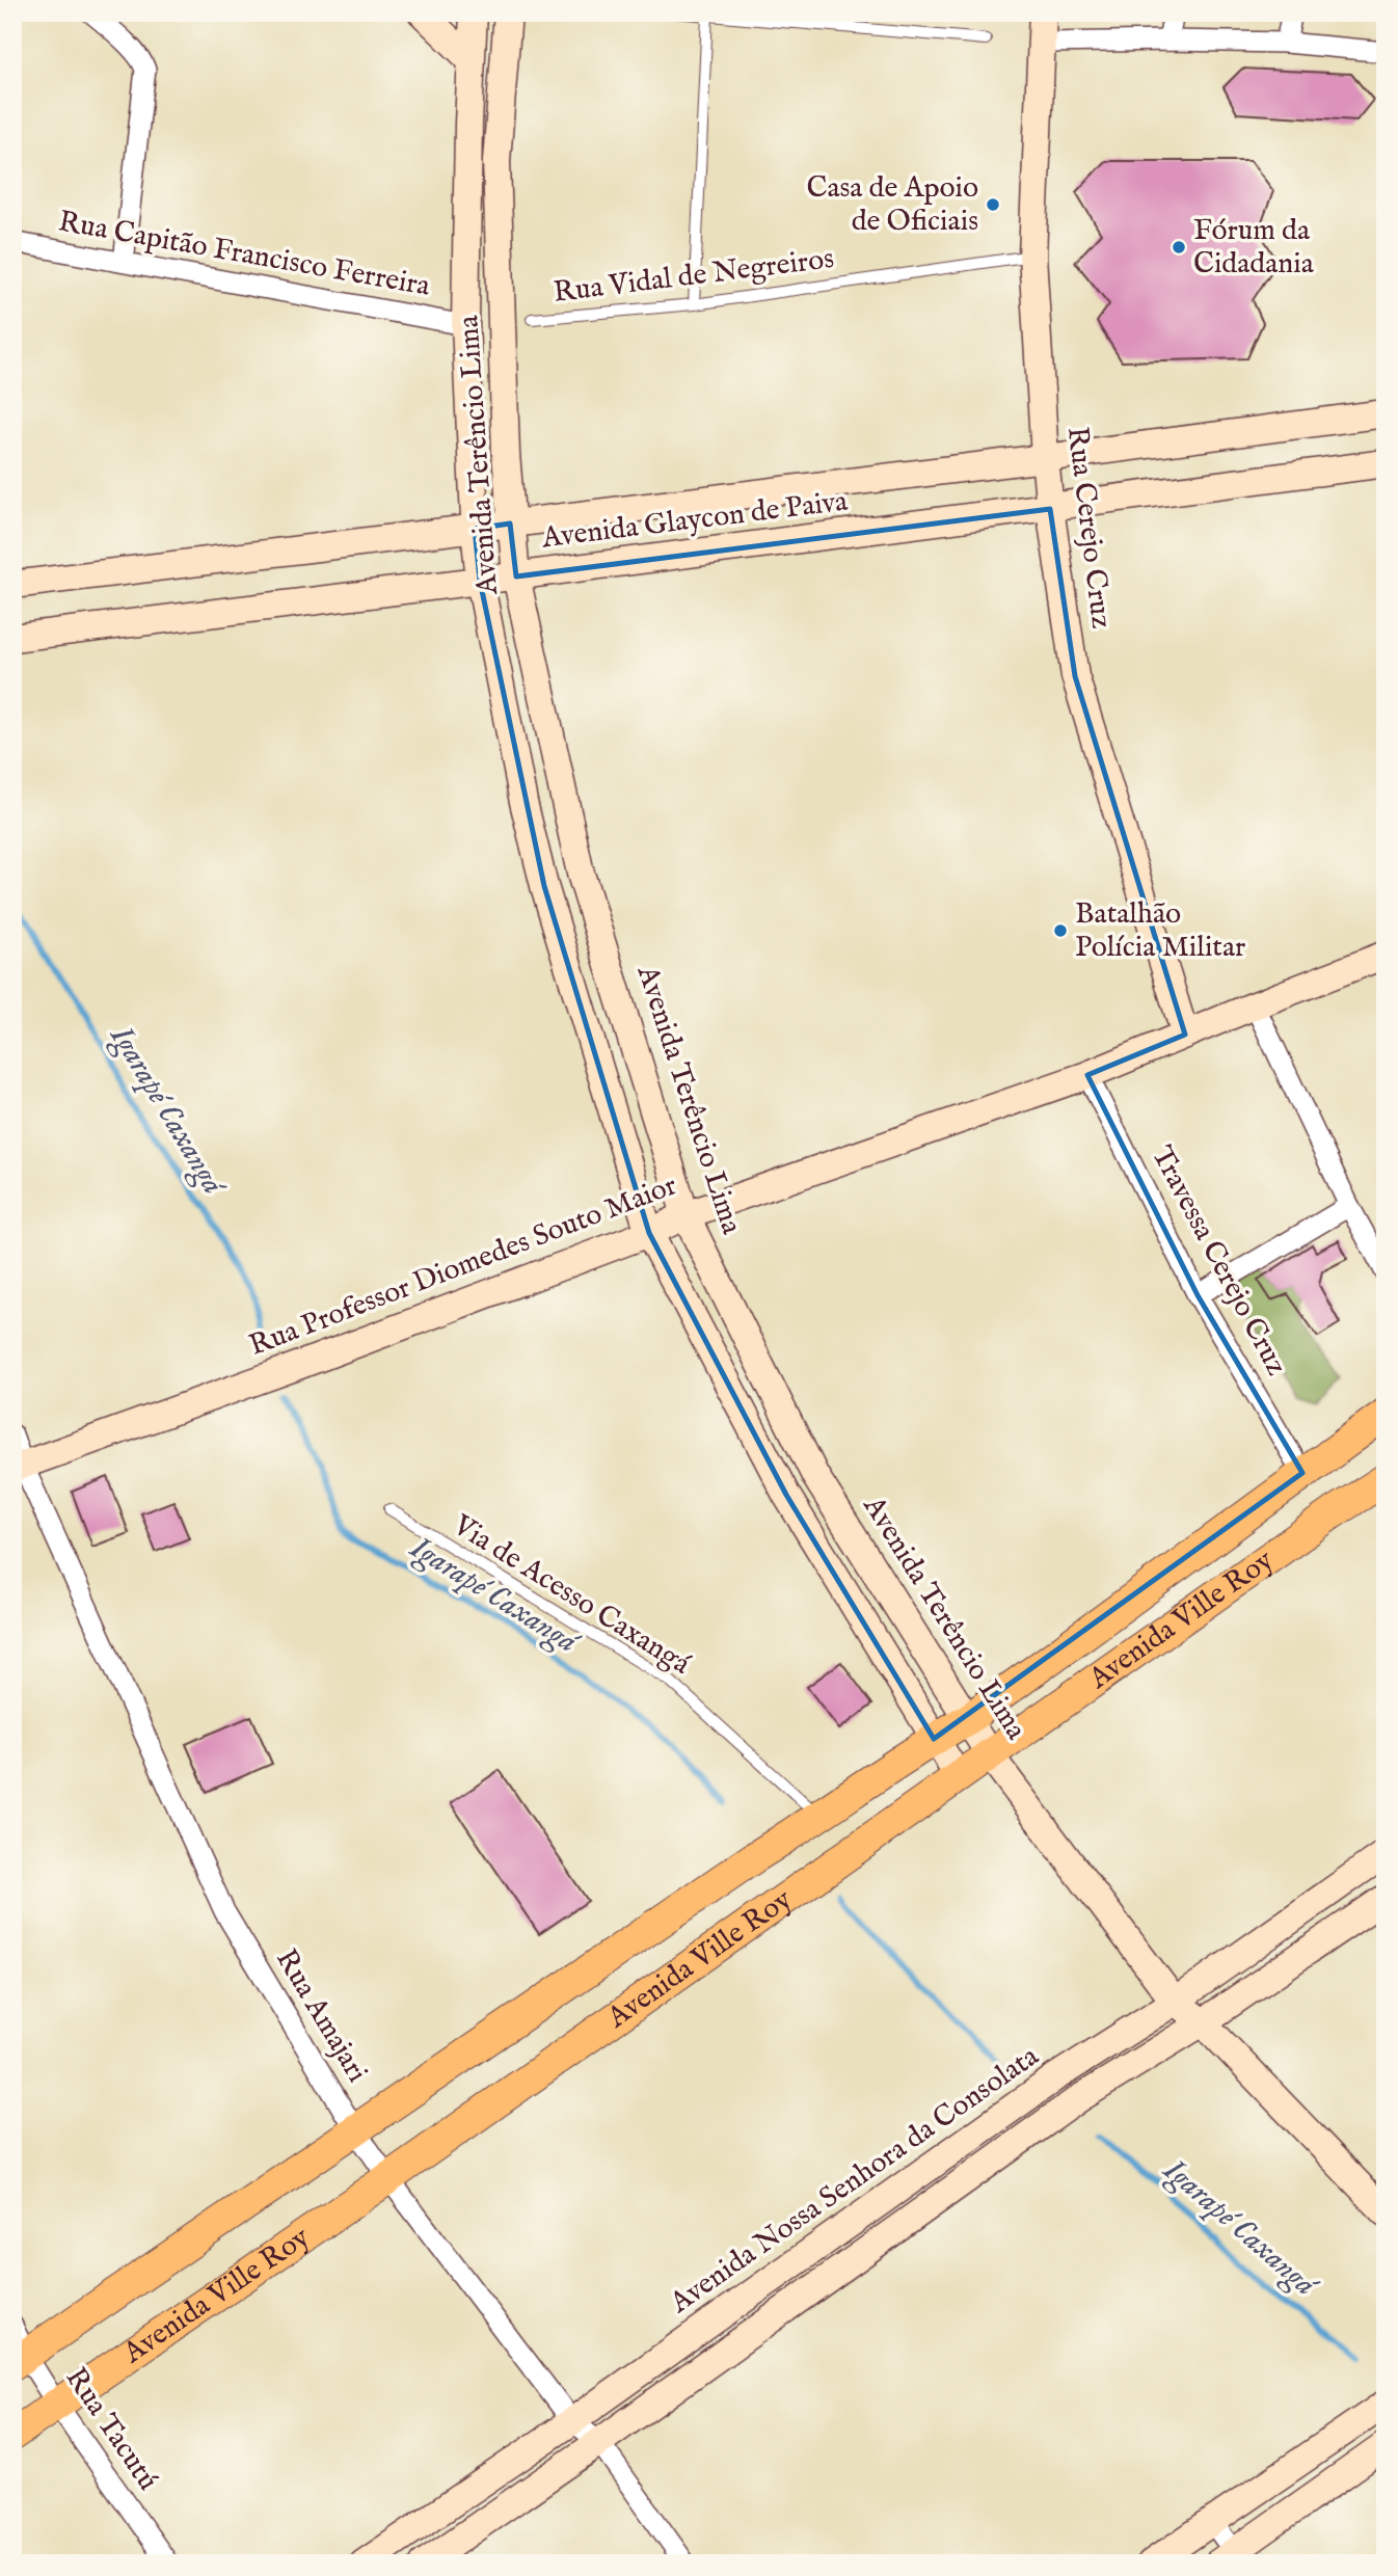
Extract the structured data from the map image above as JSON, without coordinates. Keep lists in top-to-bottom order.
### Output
{
  "streets": {
    "main road": [
      "Avenida Terêncio Lima",
      "Avenida Glaycon de Paiva",
      "Rua Cerejo Cruz",
      "Rua Professor Diomedes Souto Maior",
      "Avenida Ville Roy",
      "Avenida Nossa Senhora da Consolata"
    ],
    "street": [
      "Rua Capitão Francisco Ferreira",
      "Travessa Cerejo Cruz",
      "Rua Amajari",
      "Rua Tacutú"
    ],
    "lane": ["Rua Vidal de Negreiros", "Via de Acesso Caxangá"]
  },
  "crossings": [
    ["Rua Capitão Francisco Ferreira", "Avenida Terêncio Lima"],
    ["Rua Vidal de Negreiros", "Rua Cerejo Cruz"],
    ["Avenida Terêncio Lima", "Avenida Glaycon de Paiva"],
    ["Avenida Terêncio Lima", "Rua Professor Diomedes Souto Maior"],
    ["Avenida Terêncio Lima", "Avenida Ville Roy"],
    ["Avenida Terêncio Lima", "Avenida Nossa Senhora da Consolata"],
    ["Avenida Glaycon de Paiva", "Rua Cerejo Cruz"],
    ["Rua Cerejo Cruz", "Rua Professor Diomedes Souto Maior"],
    ["Travessa Cerejo Cruz", "Rua Professor Diomedes Souto Maior"],
    ["Travessa Cerejo Cruz", "Avenida Ville Roy"],
    ["Rua Professor Diomedes Souto Maior", "Rua Amajari"],
    ["Via de Acesso Caxangá", "Avenida Ville Roy"],
    ["Avenida Ville Roy", "Rua Amajari"],
    ["Avenida Ville Roy", "Rua Tacutú"],
    ["Rua Amajari", "Avenida Nossa Senhora da Consolata"]
  ],
  "water": ["Igarapé Caxangá"],
  "places": ["Casa de Apoio de Oficiais", "Fórum da Cidadania", "Batalhão Polícia Militar"]
}
